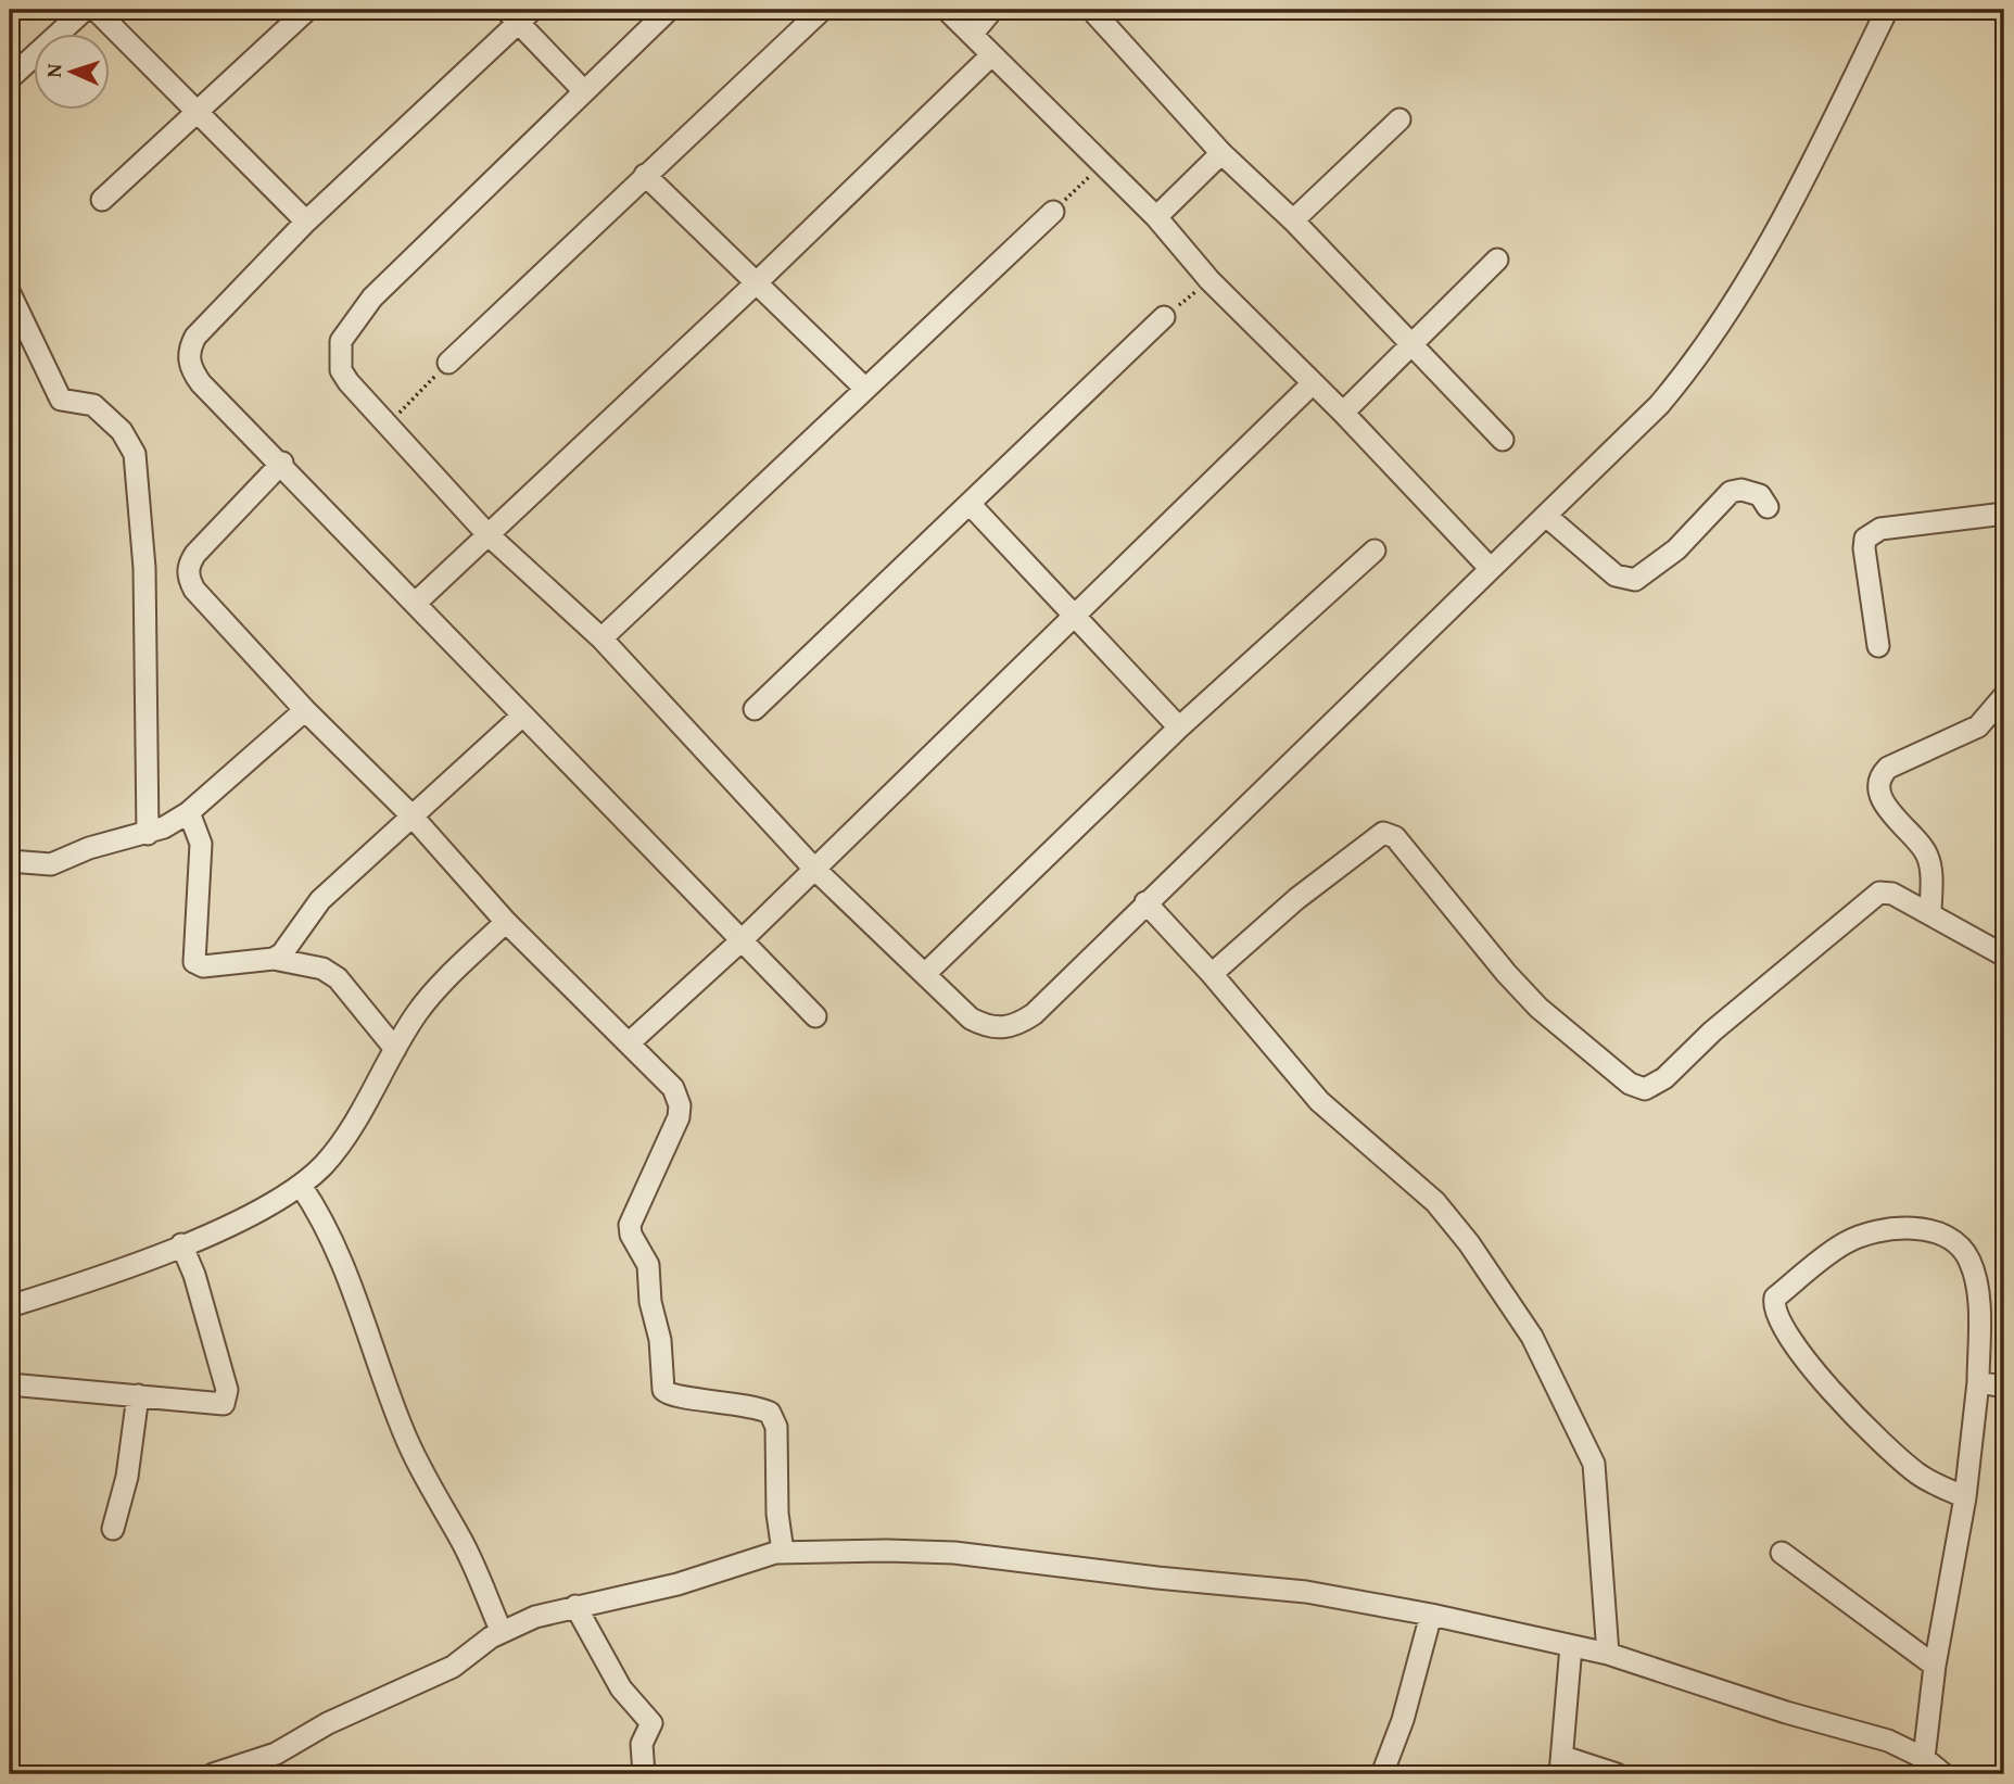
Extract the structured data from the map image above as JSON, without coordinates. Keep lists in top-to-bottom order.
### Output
{
  "north": "left"
}
